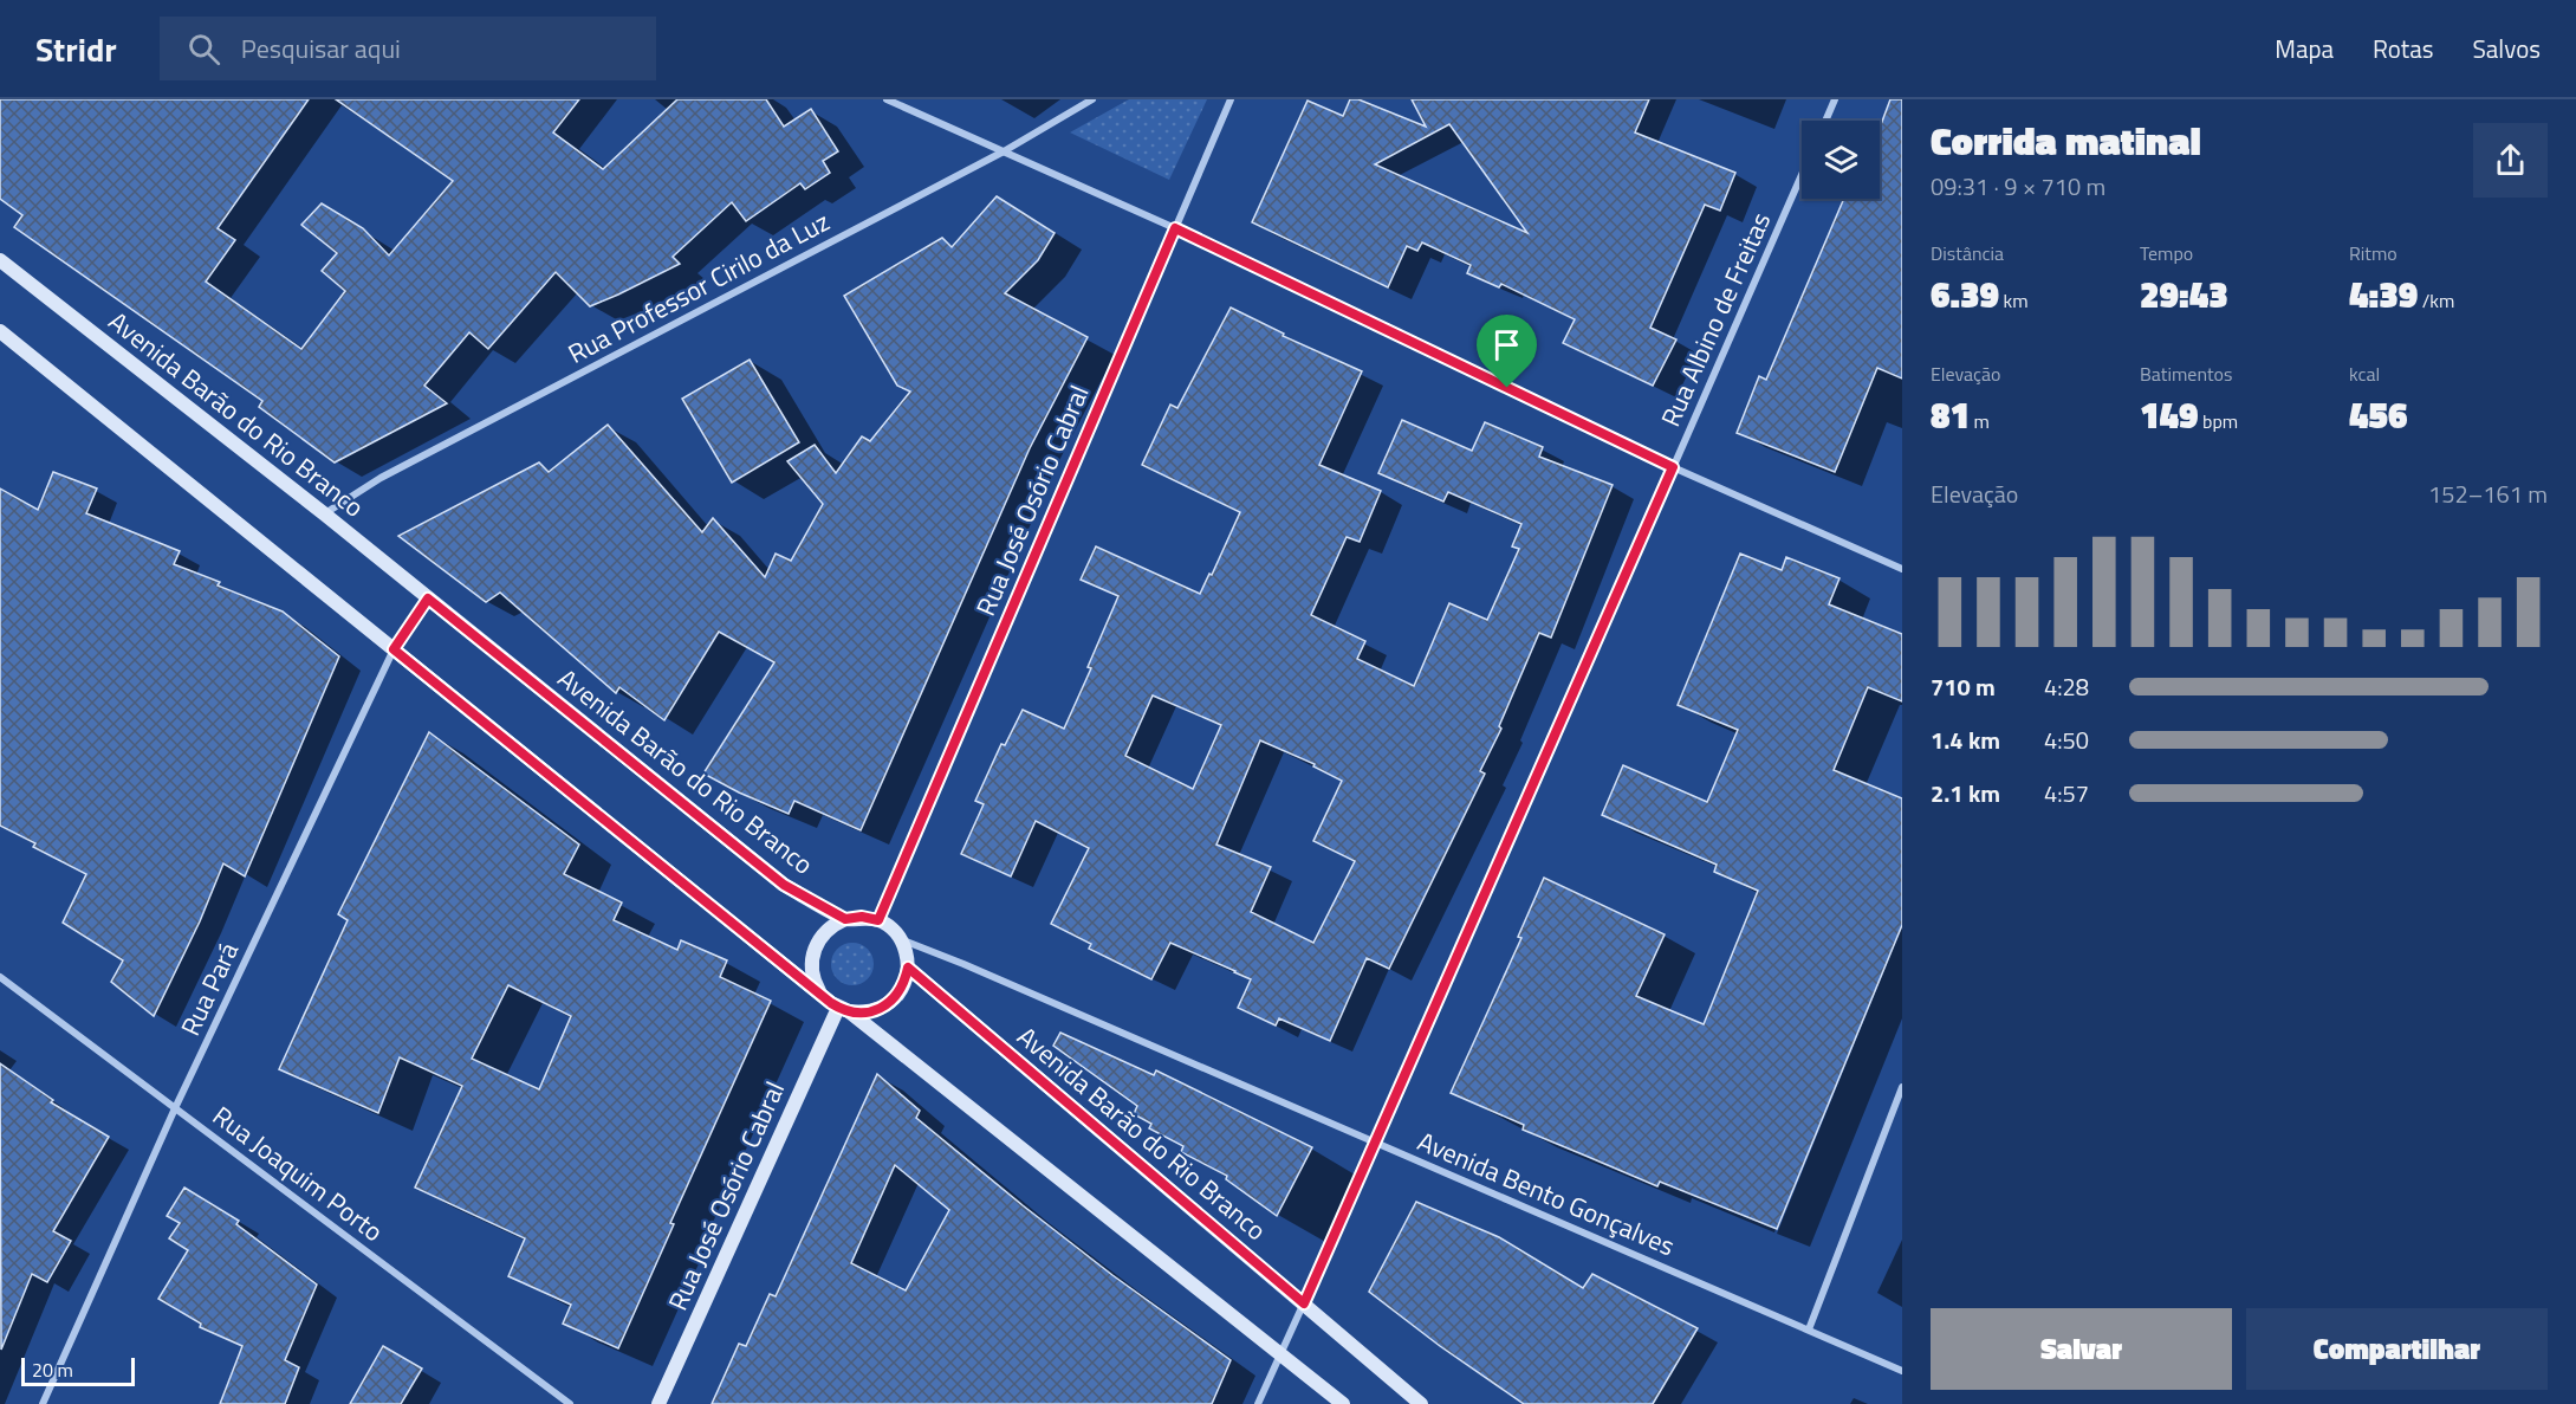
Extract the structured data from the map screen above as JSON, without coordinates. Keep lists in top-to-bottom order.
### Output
{
  "streets": {
    "main road": ["Avenida Barão do Rio Branco", "Rua José Osório Cabral"],
    "street": [
      "Rua Professor Cirilo da Luz",
      "Rua Albino de Freitas",
      "Rua Pará",
      "Rua Joaquim Porto",
      "Avenida Bento Gonçalves"
    ]
  },
  "crossings": [
    ["Rua Professor Cirilo da Luz", "Avenida Barão do Rio Branco"],
    ["Rua Albino de Freitas", "Avenida Barão do Rio Branco"],
    ["Rua Albino de Freitas", "Avenida Bento Gonçalves"],
    ["Avenida Barão do Rio Branco", "Rua José Osório Cabral"],
    ["Avenida Barão do Rio Branco", "Rua Pará"],
    ["Avenida Barão do Rio Branco", "Avenida Bento Gonçalves"],
    ["Rua José Osório Cabral", "Avenida Bento Gonçalves"],
    ["Rua Pará", "Rua Joaquim Porto"]
  ],
  "scale_bar": "20 m",
  "page": {
    "header": "Stridr",
    "search": "Pesquisar aqui",
    "nav": ["Mapa", "Rotas", "Salvos"],
    "heading": ["Corrida matinal", "09:31 · 9 × 710 m"],
    "stats": [
      ["Distância", "6.39 km"],
      ["Tempo", "29:43"],
      ["Ritmo", "4:39 /km"],
      ["Elevação", "81 m"],
      ["Batimentos", "149 bpm"],
      ["kcal", "456"]
    ],
    "chart": ["Elevação", "152–161 m"],
    "list": [
      {
        "name": "710 m",
        "note": "4:28"
      },
      {
        "name": "1.4 km",
        "note": "4:50"
      },
      {
        "name": "2.1 km",
        "note": "4:57"
      }
    ],
    "buttons": ["Salvar", "Compartilhar"],
    "scale": "20 m"
  }
}
